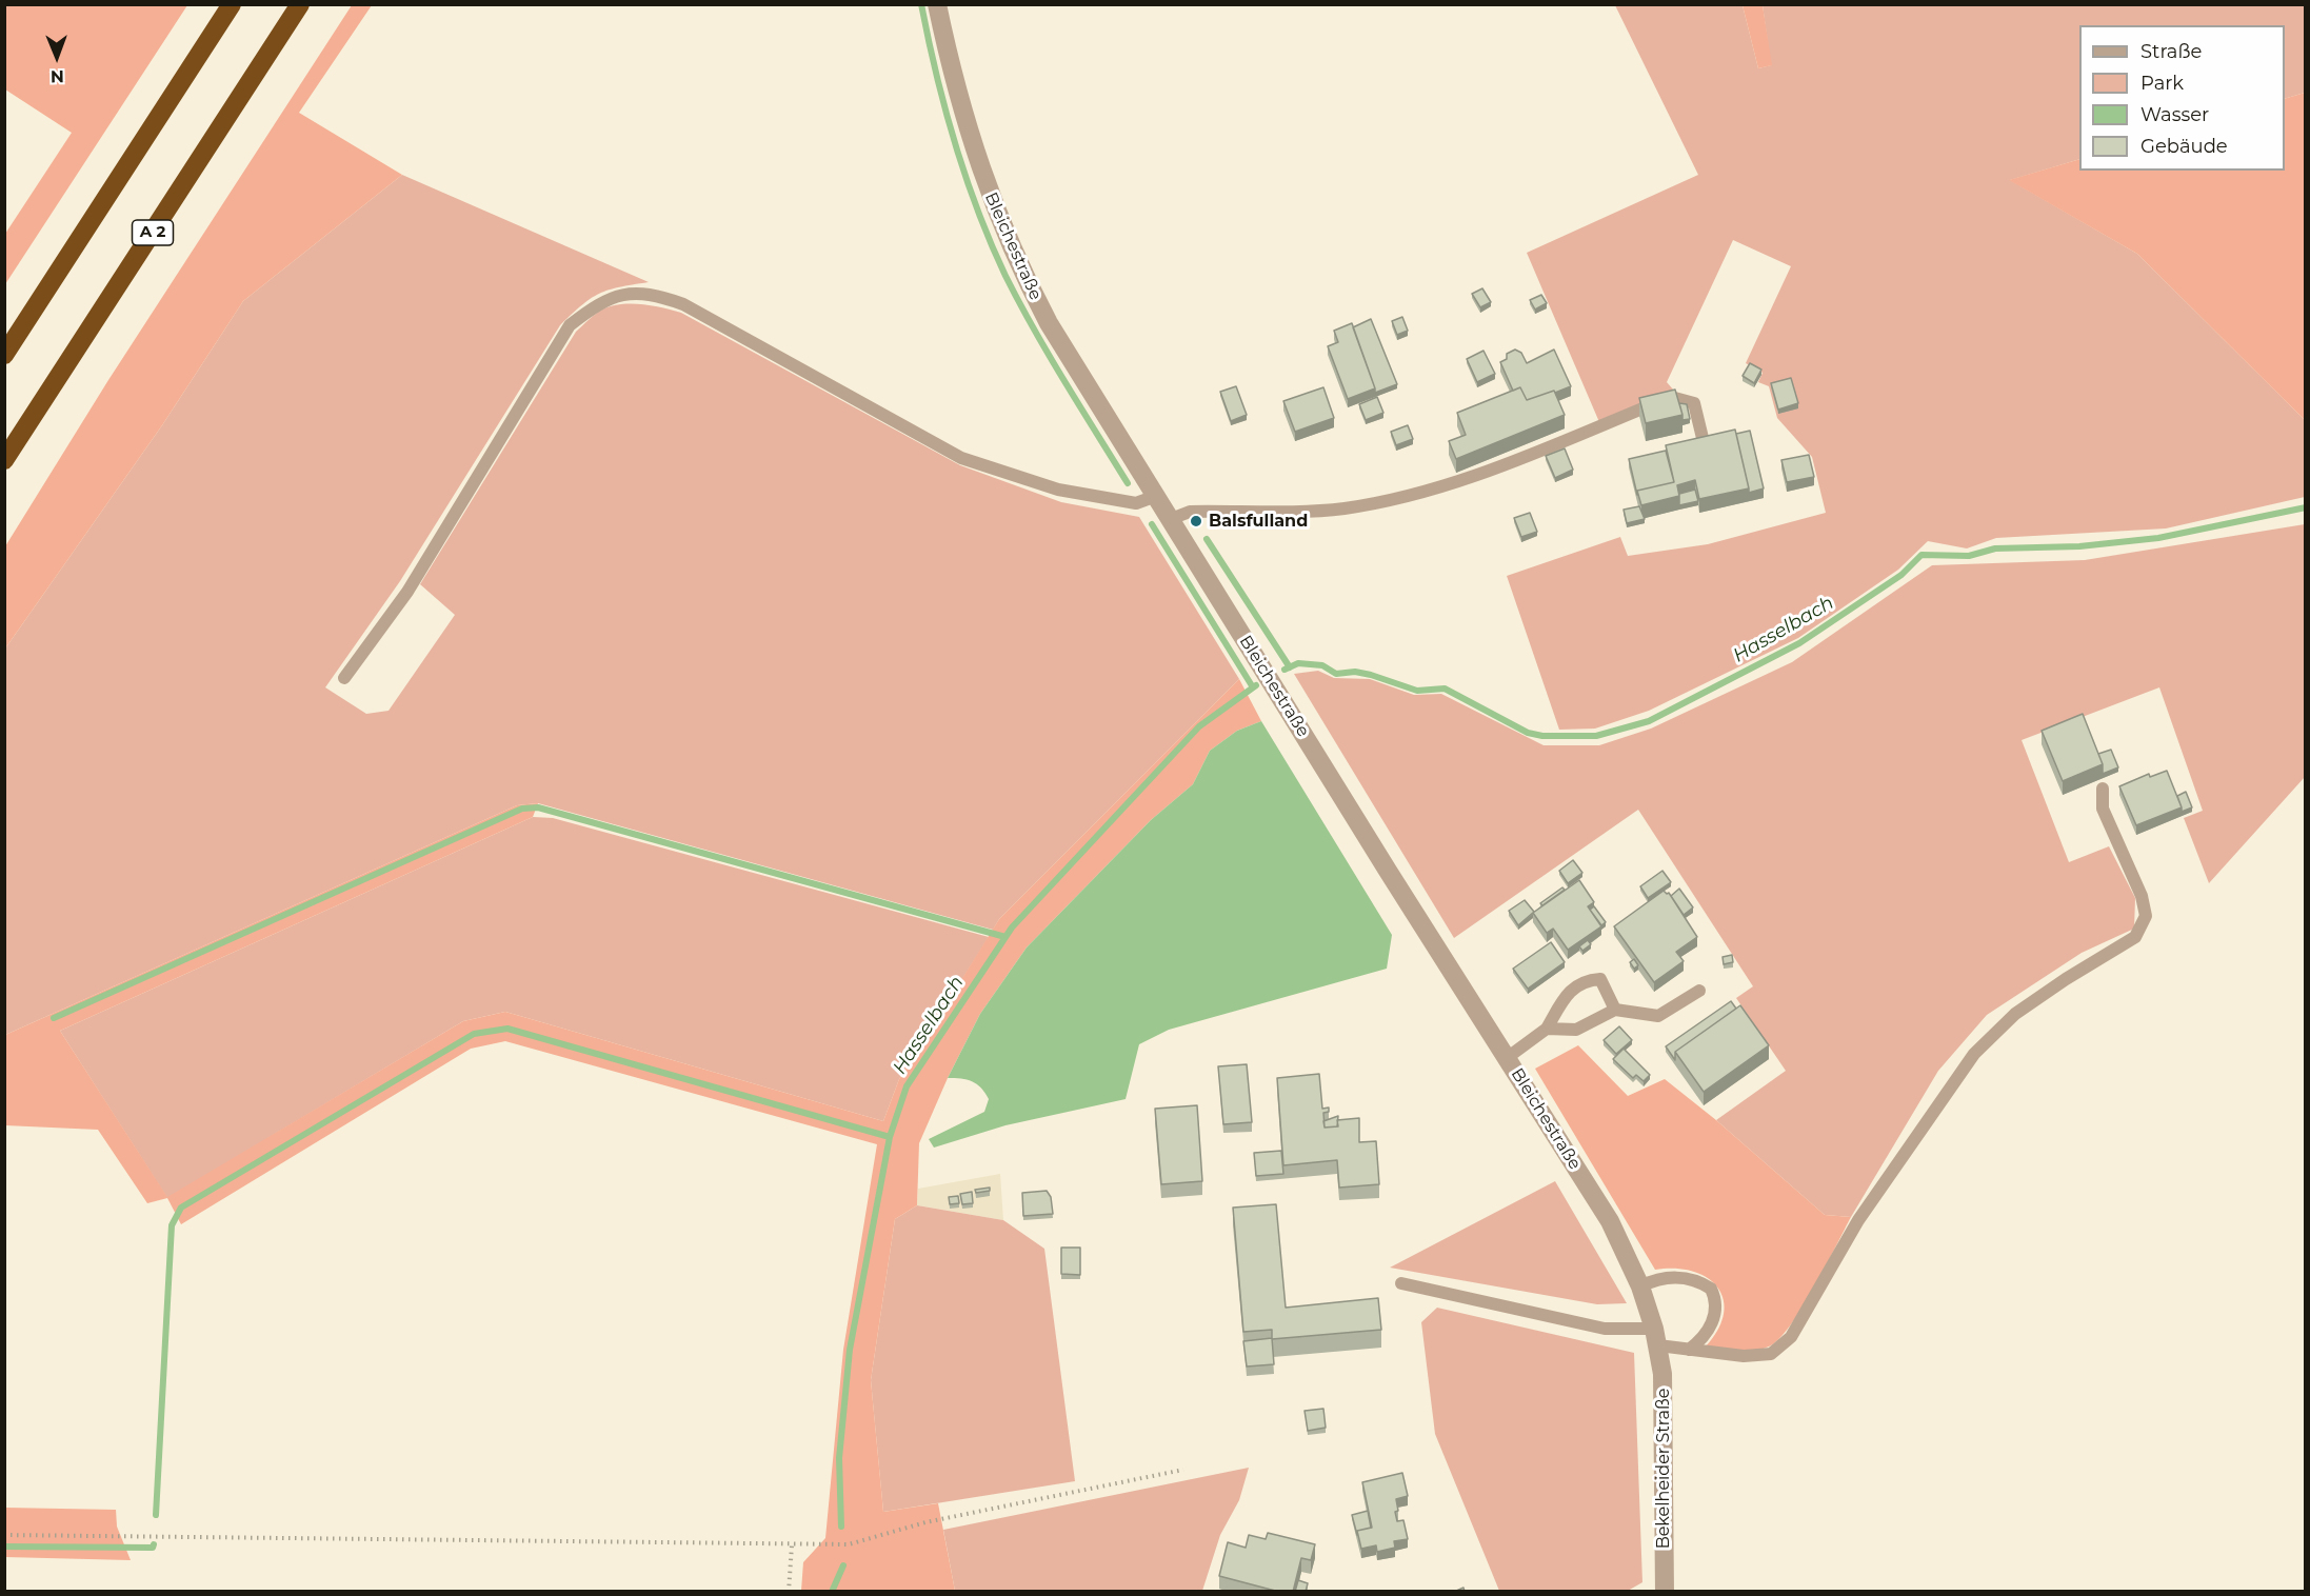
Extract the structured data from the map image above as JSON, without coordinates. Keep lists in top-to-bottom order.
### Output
{
  "streets": {
    "highway": ["A 2"],
    "street": ["Bleichestraße", "Bekelheider Straße"]
  },
  "crossings": [
    ["Bleichestraße", "Bekelheider Straße"]
  ],
  "water": ["Hasselbach"],
  "places": ["Balsfulland"],
  "legend": [
    "Straße",
    "Park",
    "Wasser",
    "Gebäude"
  ],
  "north": "bottom"
}
